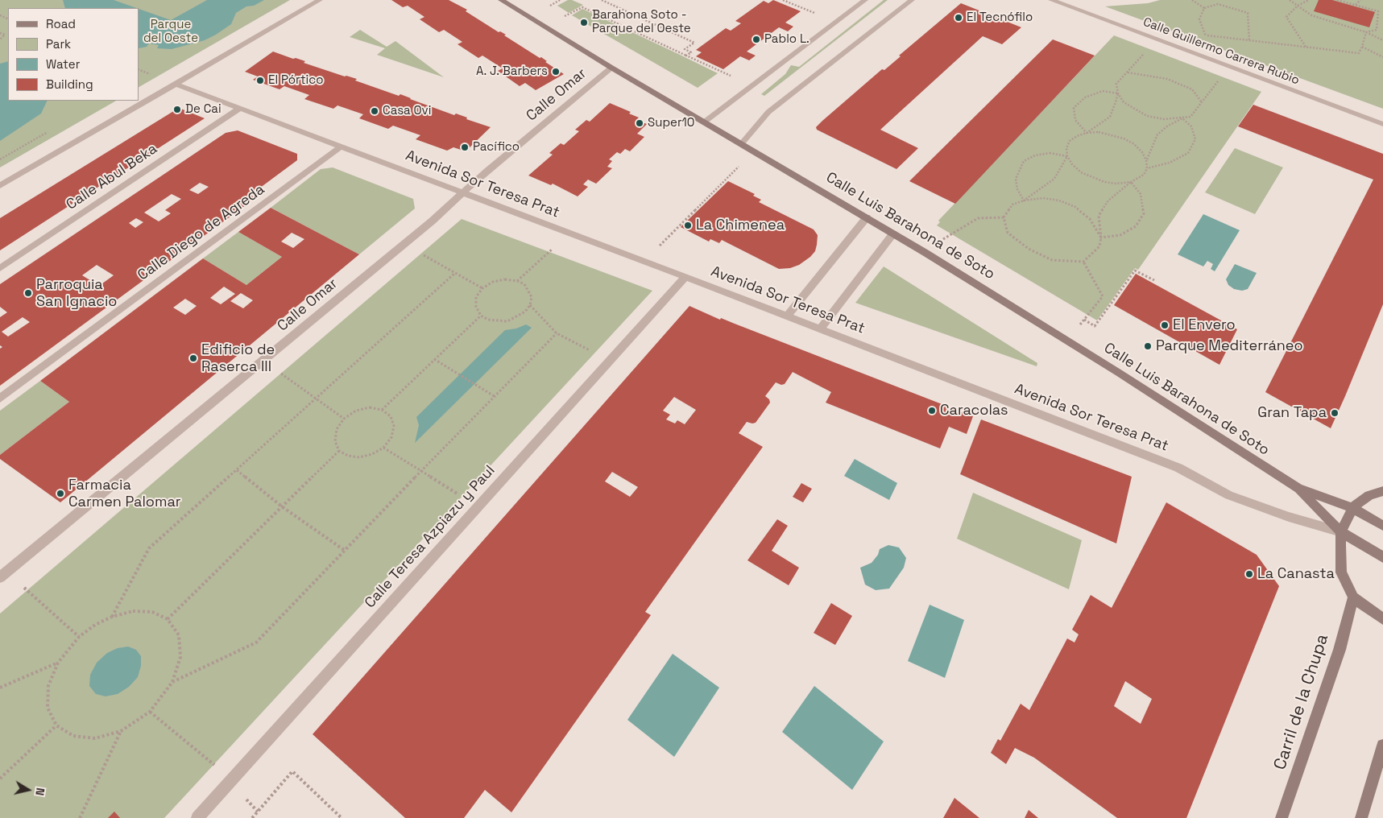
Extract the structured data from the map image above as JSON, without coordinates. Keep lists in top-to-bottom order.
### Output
{
  "streets": {
    "main road": ["Avenida Sor Teresa Prat", "Calle Luis Barahona de Soto", "Carril de la Chupa"],
    "street": [
      "Calle Guillermo Carrera Rubio",
      "Calle Omar",
      "Calle Abul Beka",
      "Calle Diego de Agreda",
      "Calle Teresa Azpiazu y Paul"
    ]
  },
  "crossings": [
    ["Calle Omar", "Avenida Sor Teresa Prat"],
    ["Calle Omar", "Calle Luis Barahona de Soto"],
    ["Calle Abul Beka", "Avenida Sor Teresa Prat"],
    ["Avenida Sor Teresa Prat", "Calle Luis Barahona de Soto"],
    ["Avenida Sor Teresa Prat", "Calle Diego de Agreda"],
    ["Avenida Sor Teresa Prat", "Calle Teresa Azpiazu y Paul"]
  ],
  "parks": ["Parque del Oeste"],
  "places": [
    "El Tecnófilo",
    "Barahona Soto - Parque del Oeste",
    "Pablo L.",
    "A. J. Barbers",
    "El Pórtico",
    "De Cai",
    "Casa Ovi",
    "Super10",
    "Pacífico",
    "La Chimenea",
    "Parroquia San Ignacio",
    "El Envero",
    "Parque Mediterráneo",
    "Edificio de Raserca III",
    "Caracolas",
    "Gran Tapa",
    "Farmacia Carmen Palomar",
    "La Canasta"
  ],
  "legend": [
    "Road",
    "Park",
    "Water",
    "Building"
  ],
  "north": "right"
}
